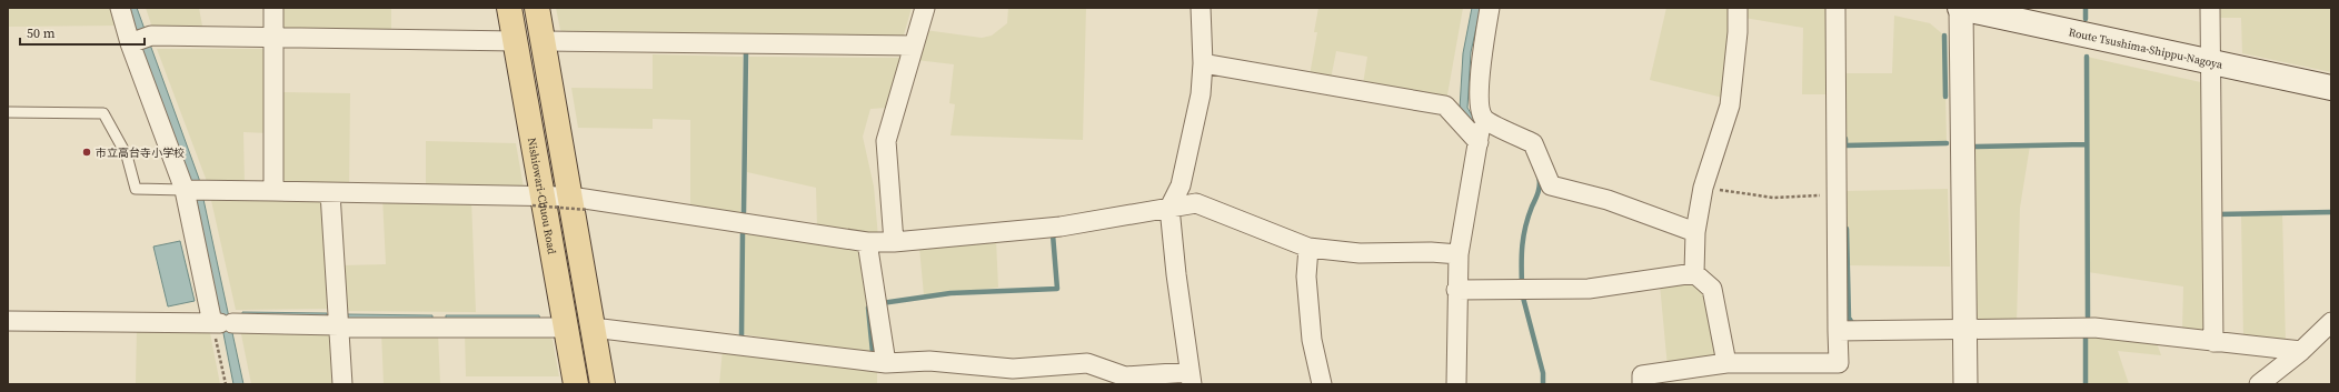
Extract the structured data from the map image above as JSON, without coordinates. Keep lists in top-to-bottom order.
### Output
{
  "streets": {
    "main road": ["Route Tsushima-Shippu-Nagoya", "Nishiowari-Chuou Road"]
  },
  "places": ["市立高台寺小学校"],
  "scale_bar": "50 m"
}
